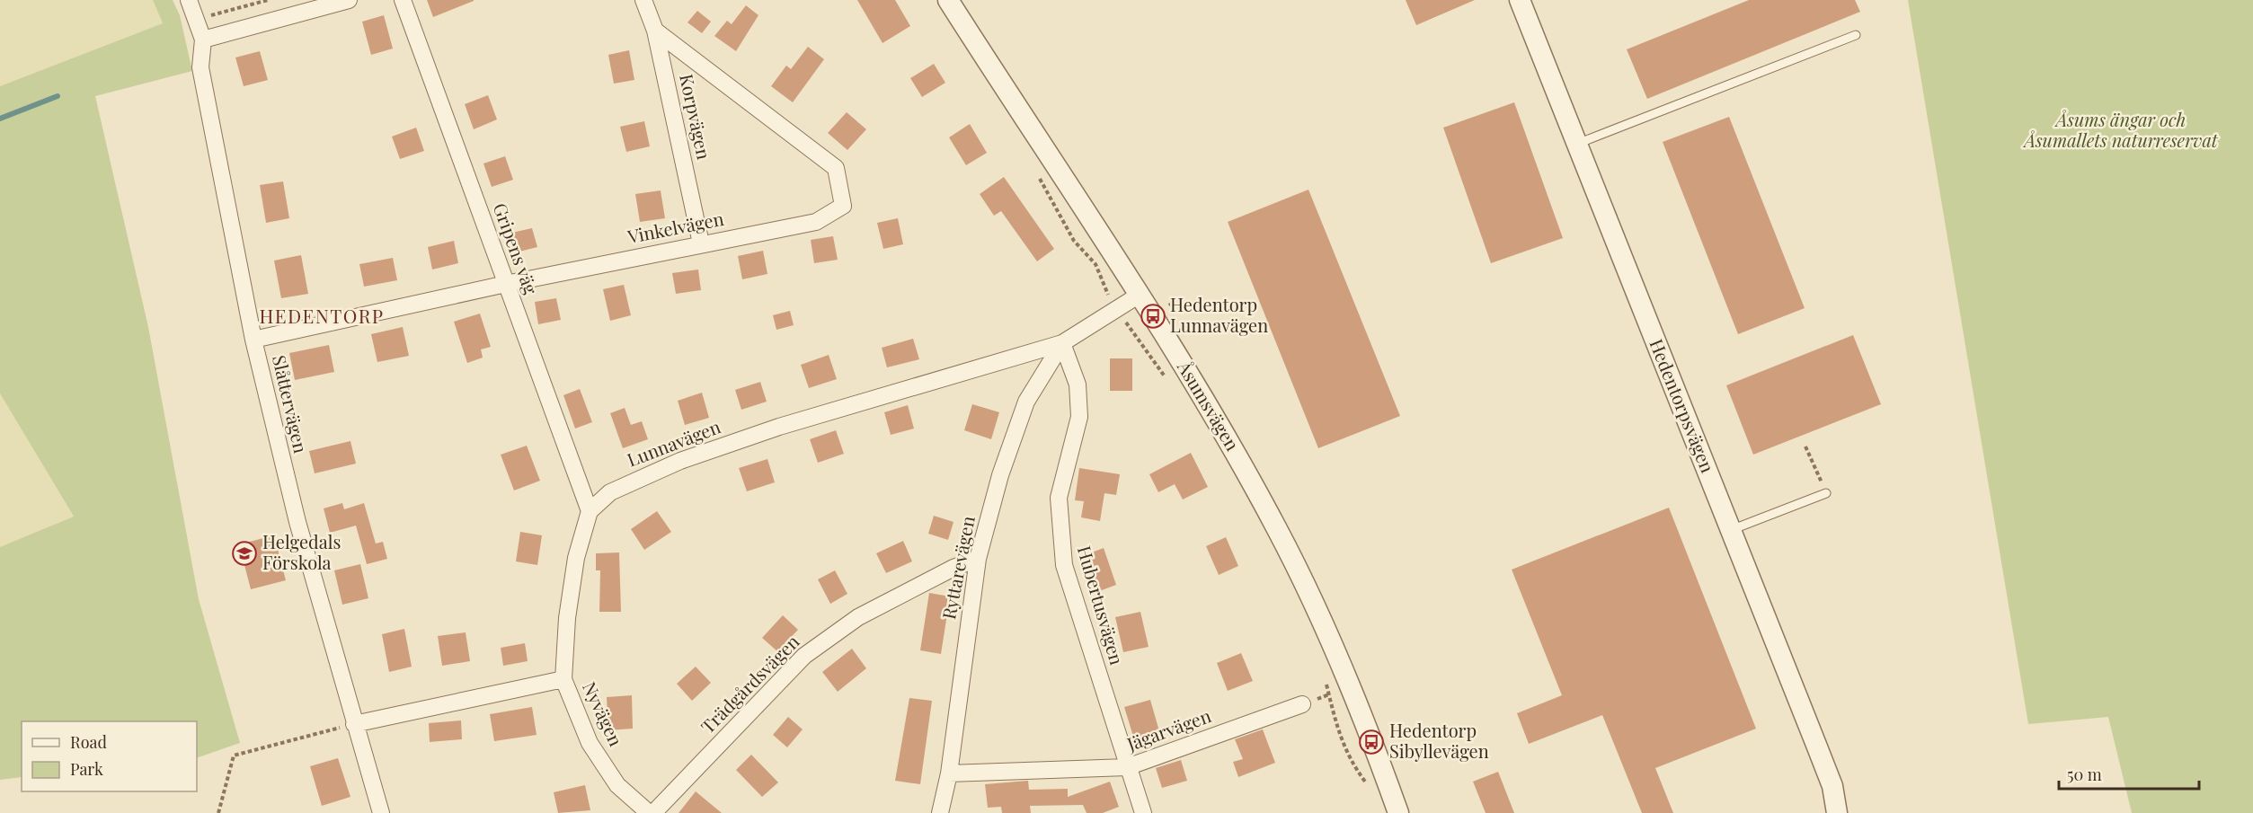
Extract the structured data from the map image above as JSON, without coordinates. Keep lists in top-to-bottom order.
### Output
{
  "streets": {
    "street": [
      "Korpvägen",
      "Vinkelvägen",
      "Gripens väg",
      "Slåttervägen",
      "Åsumsvägen",
      "Hedentorpsvägen",
      "Lunnavägen",
      "Ryttarevägen",
      "Hubertusvägen",
      "Trädgårdsvägen",
      "Nyvägen",
      "Jägarvägen"
    ]
  },
  "crossings": [
    ["Korpvägen", "Vinkelvägen"],
    ["Vinkelvägen", "Gripens väg"],
    ["Vinkelvägen", "Slåttervägen"],
    ["Gripens väg", "Lunnavägen"],
    ["Åsumsvägen", "Lunnavägen"],
    ["Lunnavägen", "Ryttarevägen"],
    ["Lunnavägen", "Hubertusvägen"],
    ["Ryttarevägen", "Hubertusvägen"],
    ["Ryttarevägen", "Trädgårdsvägen"],
    ["Ryttarevägen", "Jägarvägen"],
    ["Hubertusvägen", "Jägarvägen"]
  ],
  "districts": ["HEDENTORP"],
  "parks": ["Åsums ängar och Åsumallets naturreservat"],
  "places": {
    "bus stop": ["Hedentorp Lunnavägen", "Hedentorp Sibyllevägen"],
    "school or university": ["Helgedals Förskola"]
  },
  "legend": ["Road", "Park"],
  "scale_bar": "50 m"
}
